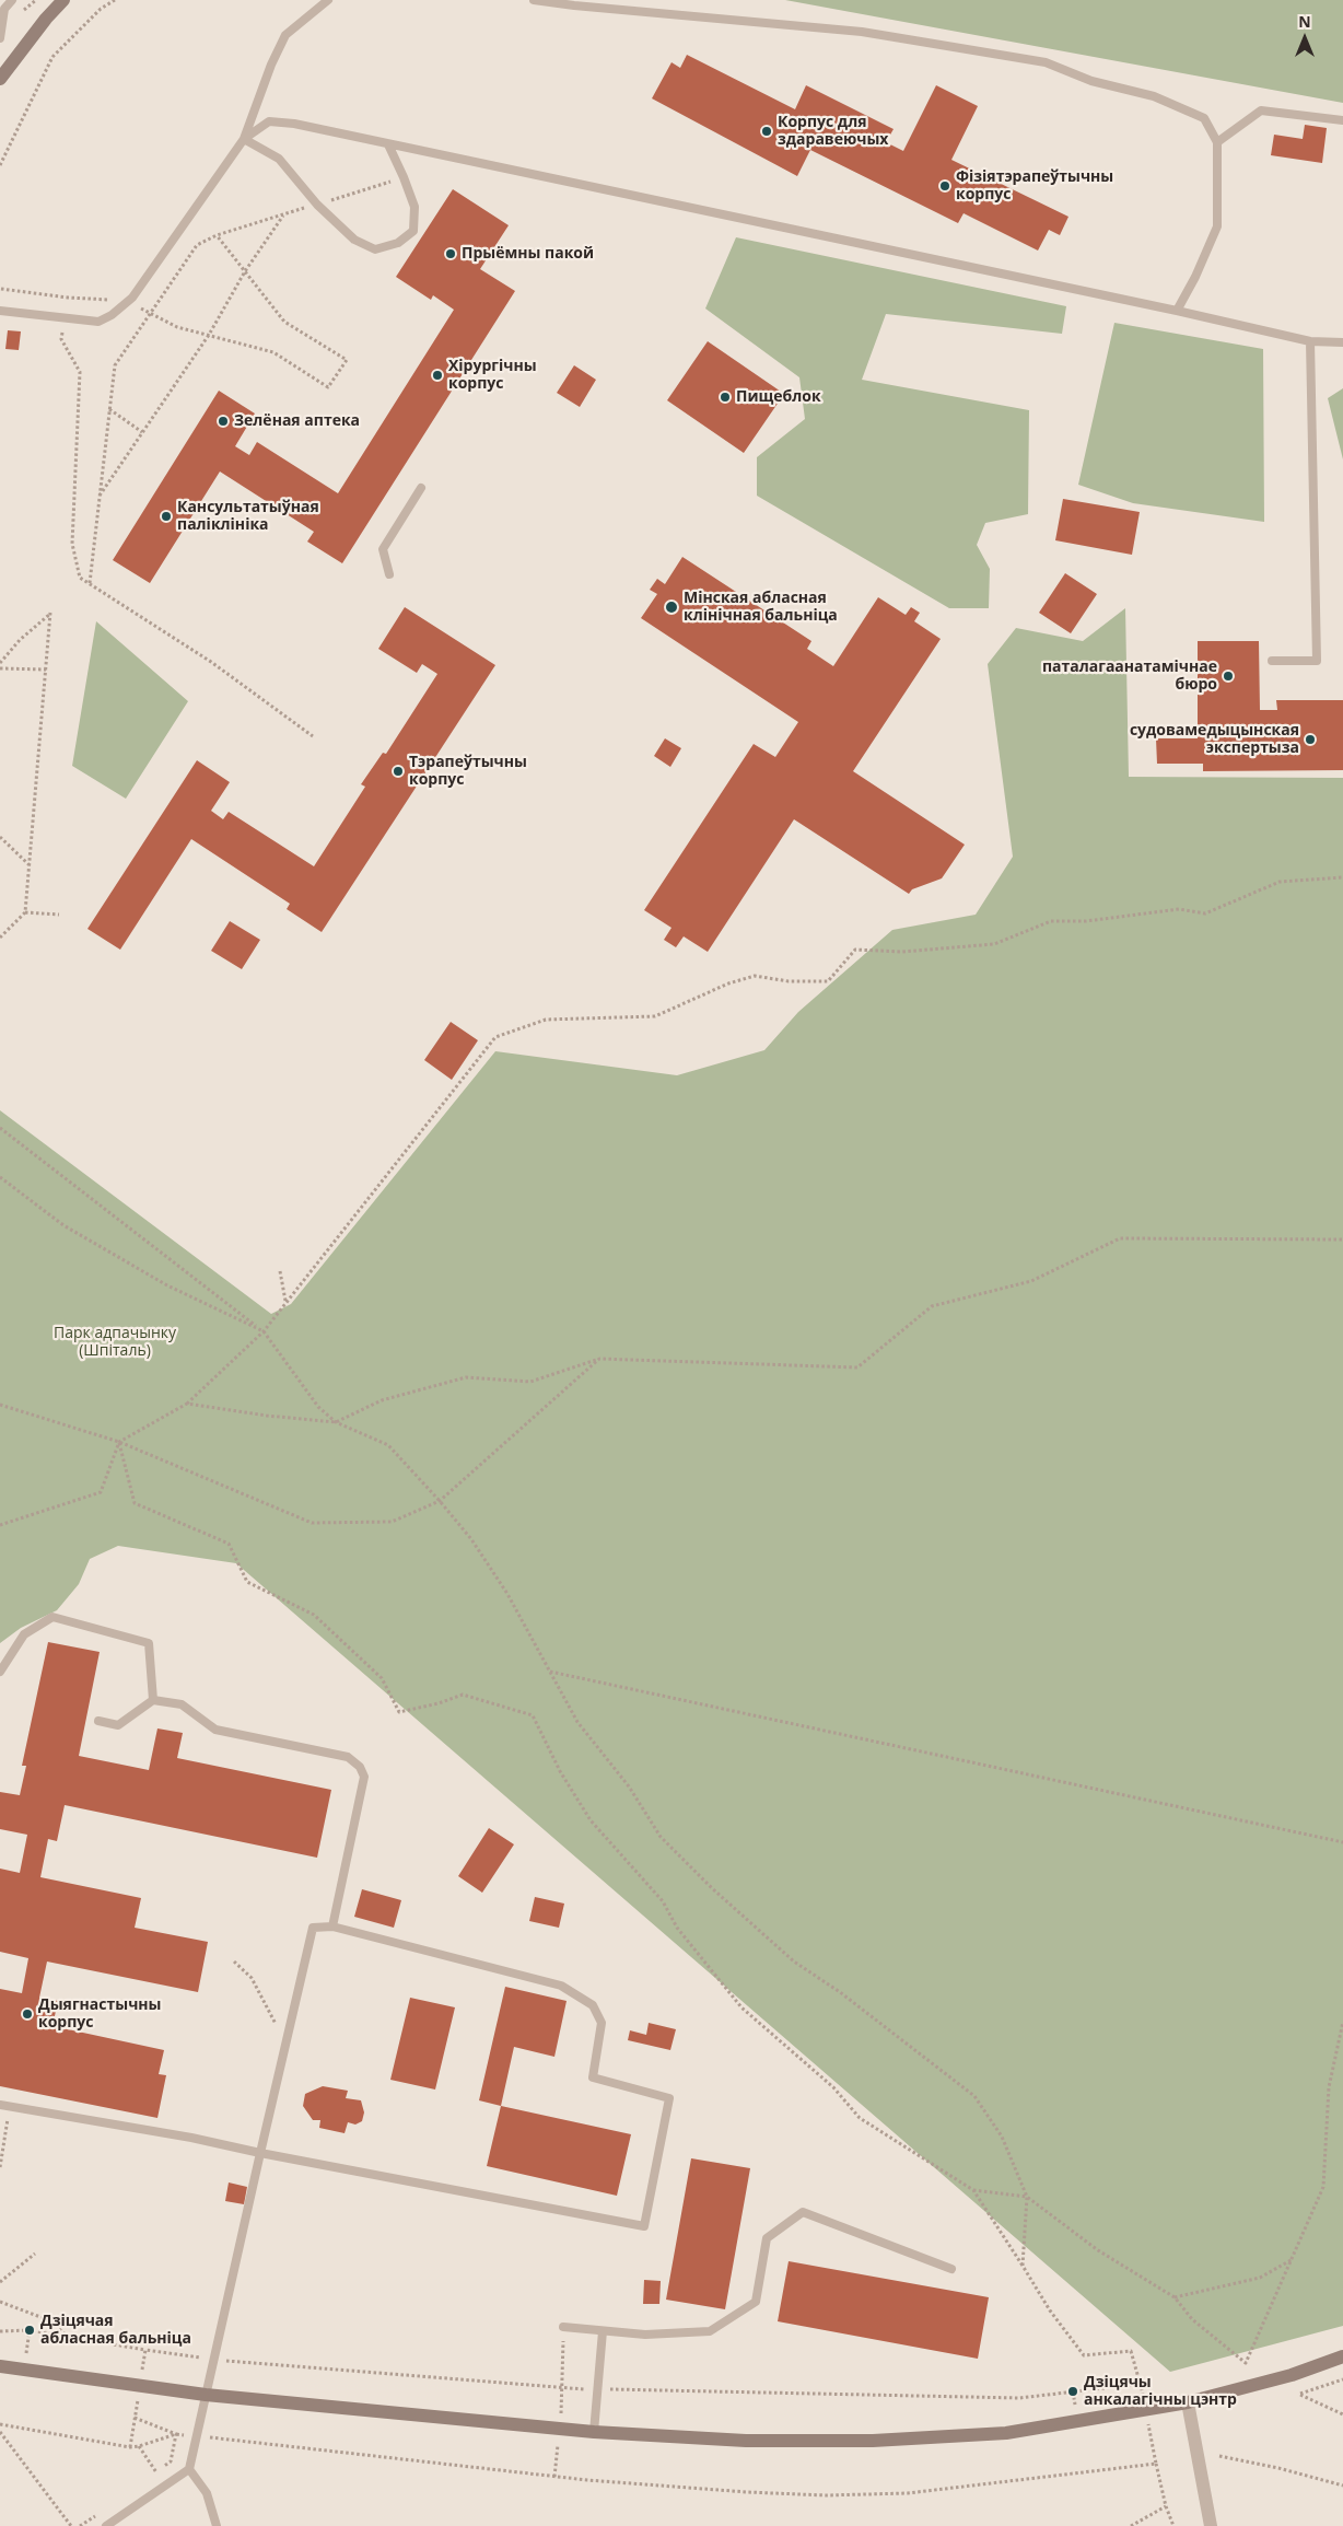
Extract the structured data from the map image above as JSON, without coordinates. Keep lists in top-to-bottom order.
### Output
{
  "parks": ["Парк адпачынку (Шпіталь)"],
  "places": [
    "Корпус для здаравеючых",
    "Фізіятэрапеўтычны корпус",
    "Прыёмны пакой",
    "Хірургічны корпус",
    "Пищеблок",
    "Зелёная аптека",
    "Кансультатыўная паліклініка",
    "Мінская абласная клінічная бальніца",
    "паталагаанатамічнае бюро",
    "судовамедыцынская экспертыза",
    "Тэрапеўтычны корпус",
    "Дыягнастычны корпус",
    "Дзіцячая абласная бальніца",
    "Дзіцячы анкалагічны цэнтр"
  ],
  "north": "top"
}
